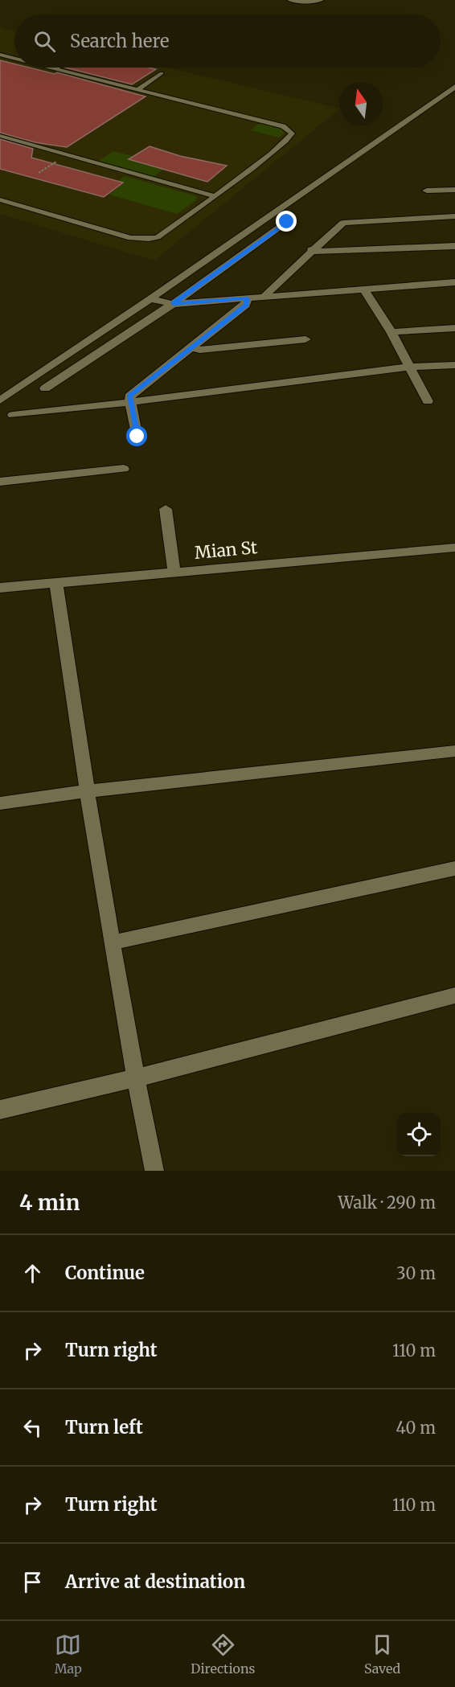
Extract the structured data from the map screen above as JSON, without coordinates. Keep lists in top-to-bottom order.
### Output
{
  "streets": {
    "street": ["Mian St"]
  },
  "north": "top",
  "page": {
    "search": "Search here",
    "heading": ["4 min", "Walk · 290 m"],
    "list": [
      ["Continue", "30 m"],
      ["Turn right", "110 m"],
      ["Turn left", "40 m"],
      ["Turn right", "110 m"],
      "Arrive at destination"
    ],
    "nav": ["Map", "Directions", "Saved"]
  }
}
